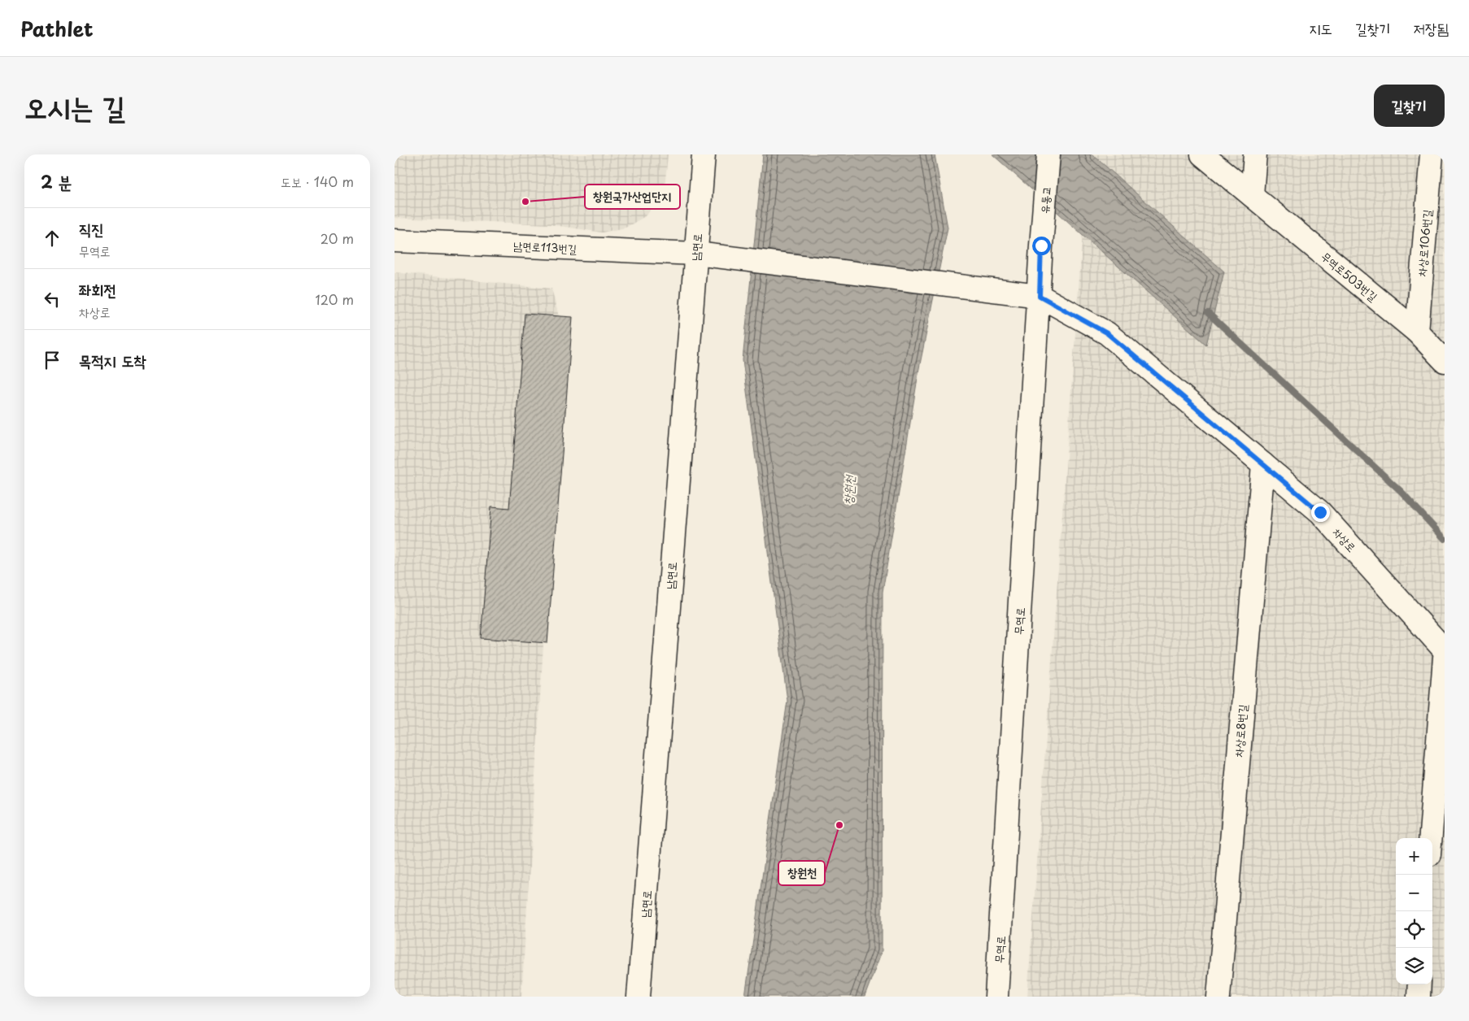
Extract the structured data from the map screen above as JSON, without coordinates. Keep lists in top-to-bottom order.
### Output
{
  "streets": {
    "street": [
      "유통교",
      "차상로106번길",
      "남면로113번길",
      "남면로",
      "무역로503번길",
      "차상로",
      "무역로",
      "차상로8번길"
    ]
  },
  "crossings": [
    ["유통교", "무역로"],
    ["차상로106번길", "무역로503번길"],
    ["남면로113번길", "남면로"],
    ["남면로113번길", "차상로"],
    ["남면로113번길", "무역로"],
    ["차상로", "무역로"],
    ["차상로", "차상로8번길"]
  ],
  "water": ["창원천"],
  "places": ["창원국가산업단지", "창원천"],
  "page": {
    "header": "Pathlet",
    "nav": ["지도", "길찾기", "저장됨"],
    "title": "오시는 길",
    "buttons": "길찾기",
    "heading": ["2 분", "도보 · 140 m"],
    "list": [
      ["직진", "무역로", "20 m"],
      ["좌회전", "차상로", "120 m"],
      "목적지 도착"
    ],
    "map_buttons": ["+", "−"]
  }
}
